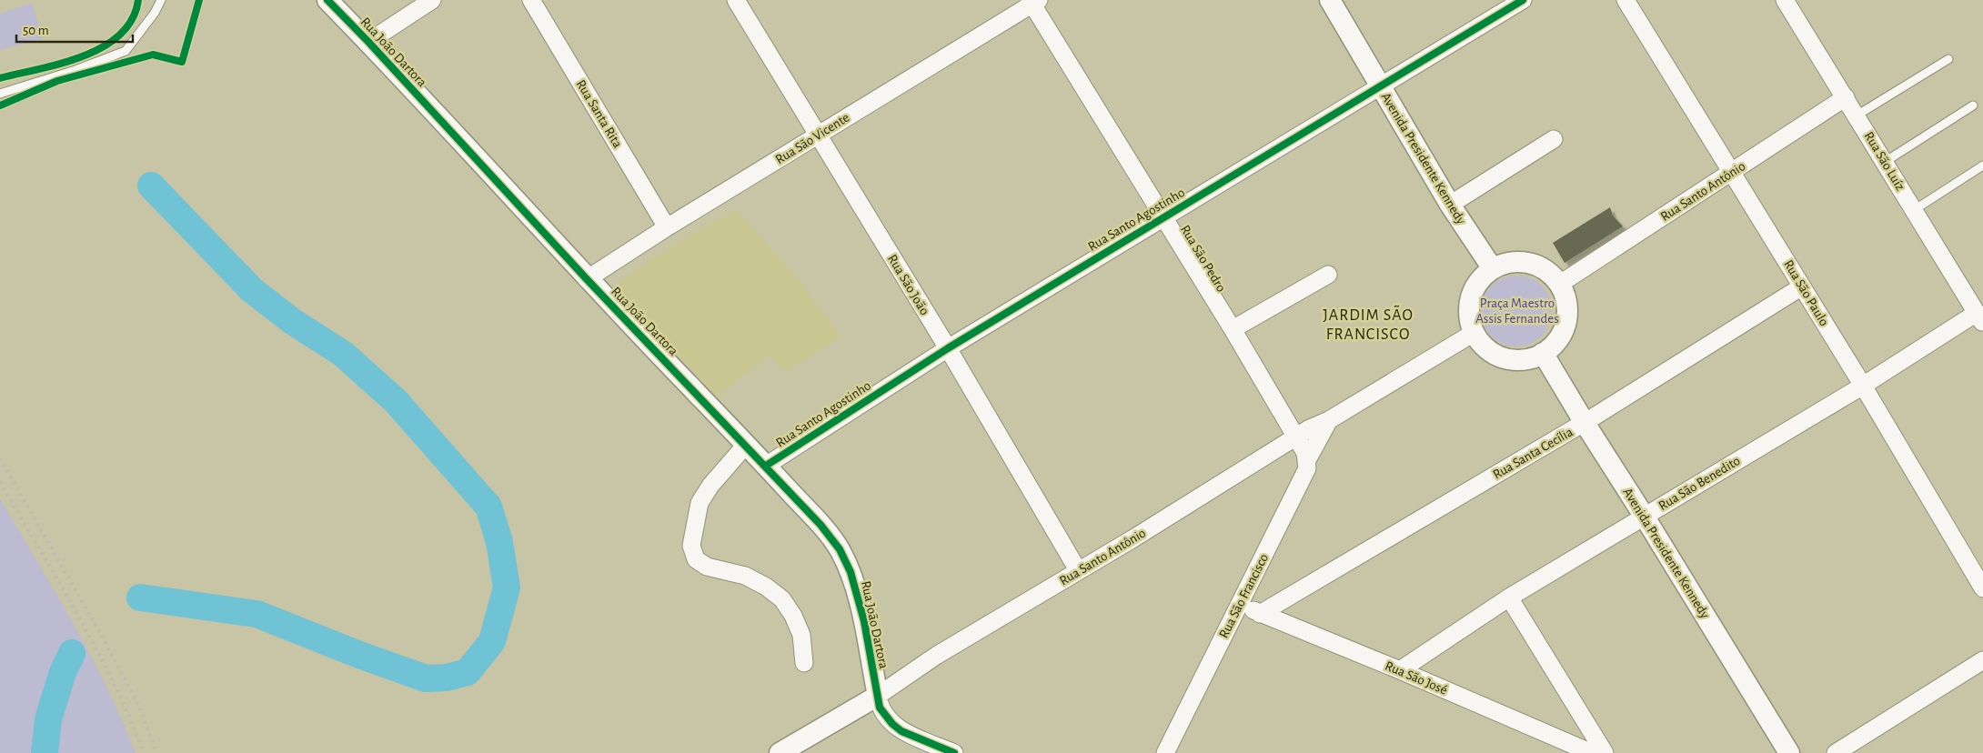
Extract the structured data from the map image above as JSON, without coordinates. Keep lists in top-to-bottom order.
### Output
{
  "streets": {
    "street": [
      "Rua João Dartora",
      "Rua Santa Rita",
      "Rua São Vicente",
      "Avenida Presidente Kennedy",
      "Rua São Luíz",
      "Rua Santo Antônio",
      "Rua Santo Agostinho",
      "Rua São Pedro",
      "Rua São João",
      "Rua São Paulo",
      "Rua Santa Cecília",
      "Rua São Benedito",
      "Rua São Francisco",
      "Rua São José"
    ]
  },
  "crossings": [
    ["Rua João Dartora", "Rua São Vicente"],
    ["Rua João Dartora", "Rua Santo Antônio"],
    ["Rua João Dartora", "Rua Santo Agostinho"],
    ["Rua Santa Rita", "Rua São Vicente"],
    ["Rua São Vicente", "Rua São Pedro"],
    ["Rua São Vicente", "Rua São João"],
    ["Avenida Presidente Kennedy", "Rua Santo Antônio"],
    ["Avenida Presidente Kennedy", "Rua Santo Agostinho"],
    ["Avenida Presidente Kennedy", "Rua Santa Cecília"],
    ["Avenida Presidente Kennedy", "Rua São Benedito"],
    ["Rua São Luíz", "Rua Santo Antônio"],
    ["Rua São Luíz", "Rua São Benedito"],
    ["Rua Santo Antônio", "Rua São Pedro"],
    ["Rua Santo Antônio", "Rua São João"],
    ["Rua Santo Antônio", "Rua São Paulo"],
    ["Rua Santo Agostinho", "Rua São Pedro"],
    ["Rua Santo Agostinho", "Rua São João"],
    ["Rua São Paulo", "Rua Santa Cecília"],
    ["Rua São Paulo", "Rua São Benedito"],
    ["Rua Santa Cecília", "Rua São José"],
    ["Rua São Benedito", "Rua São José"],
    ["Rua São Francisco", "Rua São José"]
  ],
  "districts": ["JARDIM SÃO FRANCISCO"],
  "parks": ["Praça Maestro Assis Fernandes"],
  "scale_bar": "50 m"
}
